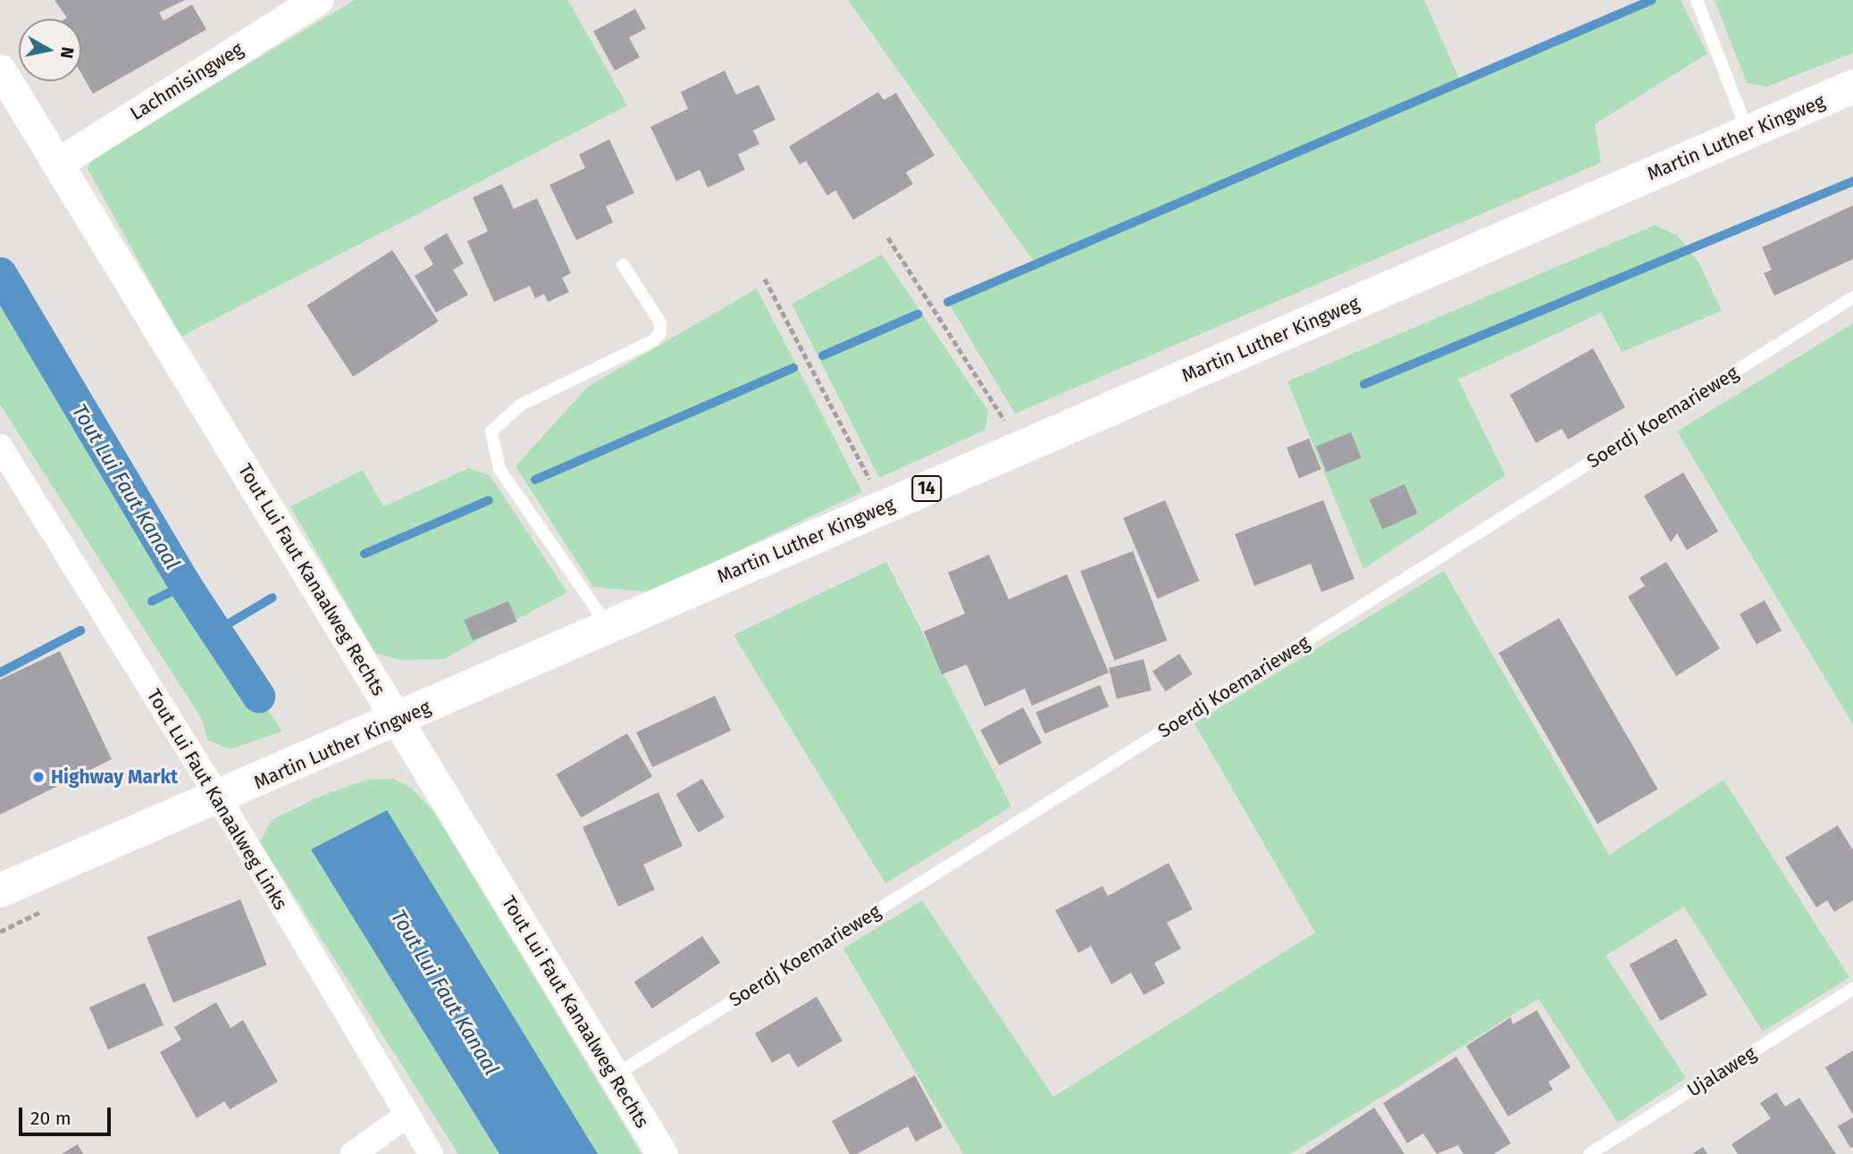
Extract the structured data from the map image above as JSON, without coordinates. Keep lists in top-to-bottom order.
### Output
{
  "streets": {
    "main road": ["Martin Luther Kingweg", "14"],
    "street": ["Lachmisingweg", "Tout Lui Faut Kanaalweg Rechts", "Tout Lui Faut Kanaalweg Links"],
    "lane": ["Soerdj Koemarieweg", "Ujalaweg"]
  },
  "crossings": [
    ["Lachmisingweg", "Tout Lui Faut Kanaalweg Rechts"],
    ["Martin Luther Kingweg", "Tout Lui Faut Kanaalweg Rechts"],
    ["Martin Luther Kingweg", "Tout Lui Faut Kanaalweg Links"],
    ["Soerdj Koemarieweg", "Tout Lui Faut Kanaalweg Rechts"]
  ],
  "water": ["Tout Lui Faut Kanaal"],
  "places": ["Highway Markt"],
  "scale_bar": "20 m",
  "north": "right"
}
